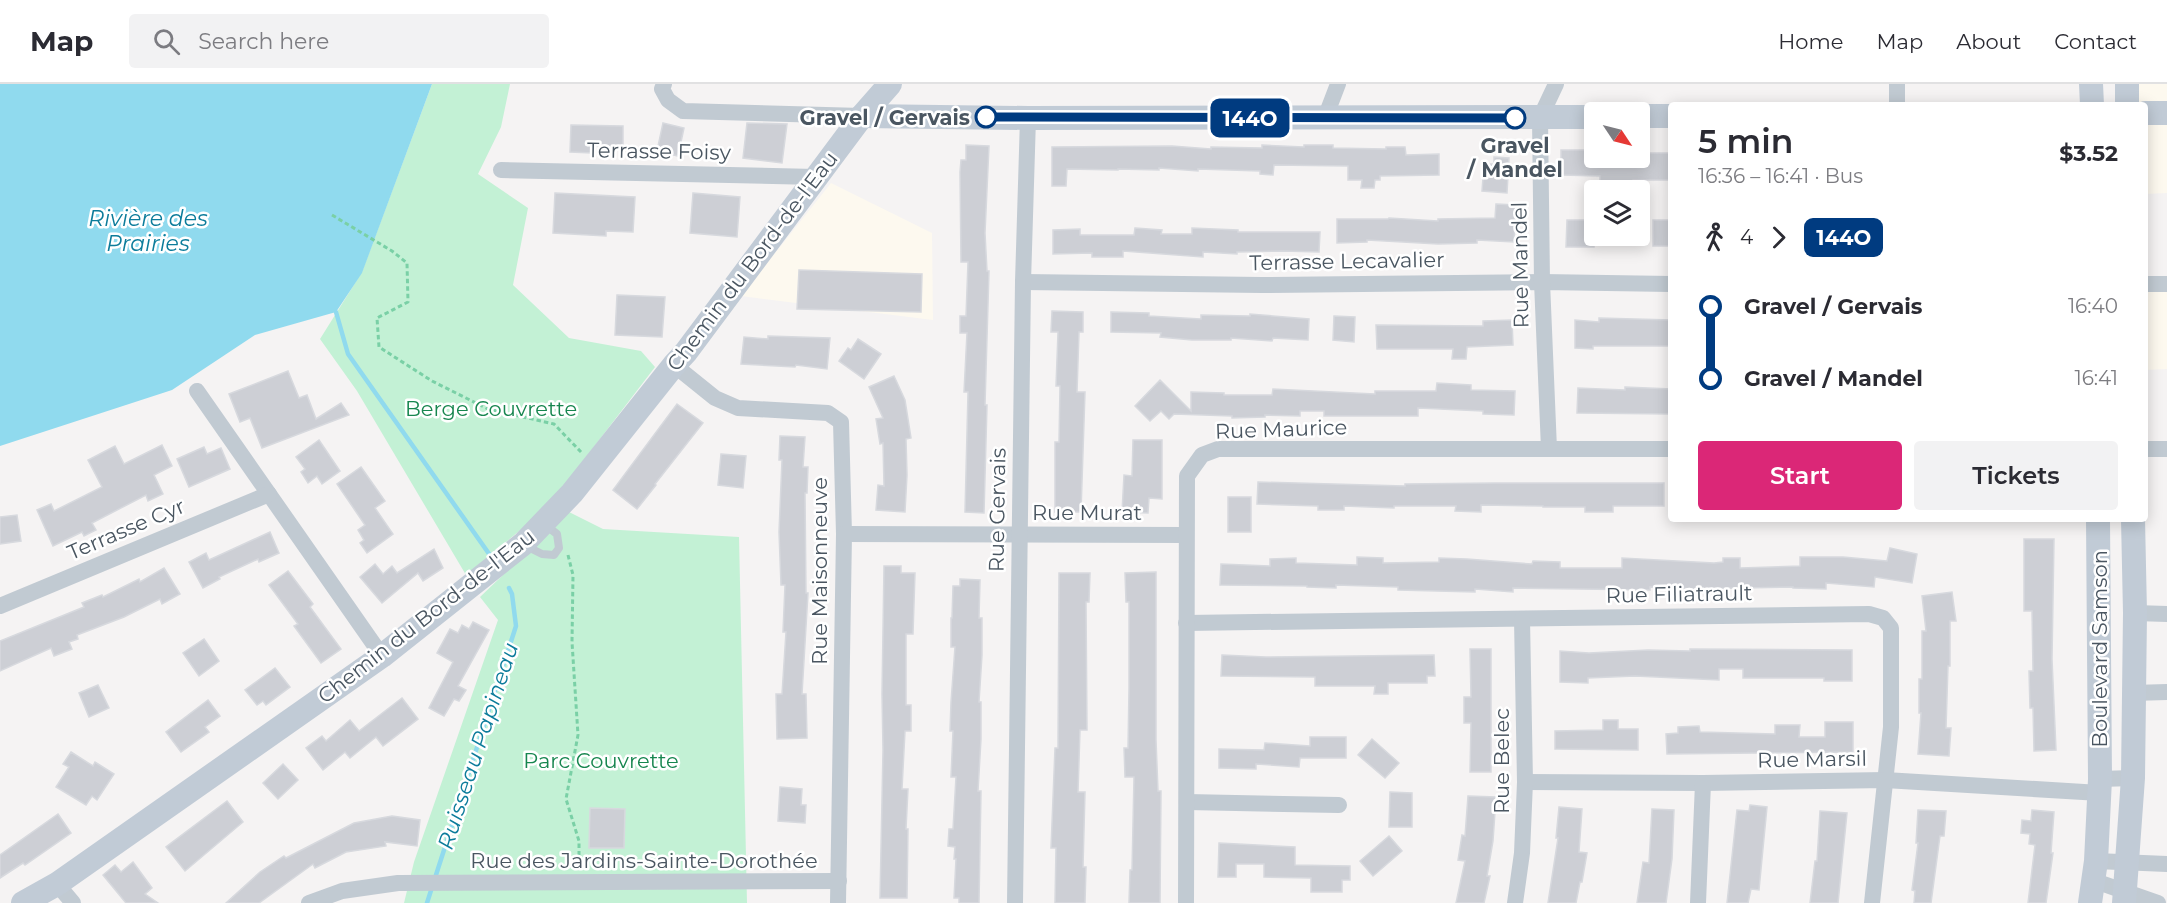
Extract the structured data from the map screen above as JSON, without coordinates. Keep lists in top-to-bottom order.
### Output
{
  "streets": {
    "street": [
      "Terrasse Foisy",
      "Chemin du Bord-de-l'Eau",
      "Terrasse Lecavalier",
      "Rue Mandel",
      "Rue Maurice",
      "Rue Gervais",
      "Rue Murat",
      "Terrasse Cyr",
      "Rue Maisonneuve",
      "Rue Filiatrault",
      "Boulevard Samson",
      "Rue Marsil",
      "Rue Belec",
      "Rue des Jardins-Sainte-Dorothée"
    ]
  },
  "crossings": [
    ["Terrasse Foisy", "Chemin du Bord-de-l'Eau"],
    ["Chemin du Bord-de-l'Eau", "Rue Maisonneuve"],
    ["Terrasse Lecavalier", "Rue Mandel"],
    ["Terrasse Lecavalier", "Rue Gervais"],
    ["Rue Mandel", "Rue Maurice"],
    ["Rue Maurice", "Rue Murat"],
    ["Rue Maurice", "Rue Filiatrault"],
    ["Rue Gervais", "Rue Murat"],
    ["Rue Murat", "Rue Maisonneuve"],
    ["Rue Maisonneuve", "Rue des Jardins-Sainte-Dorothée"],
    ["Rue Filiatrault", "Rue Marsil"],
    ["Rue Filiatrault", "Rue Belec"],
    ["Boulevard Samson", "Rue Marsil"],
    ["Rue Marsil", "Rue Belec"]
  ],
  "water": ["Rivière des Prairies", "Ruisseau Papineau"],
  "parks": ["Berge Couvrette", "Parc Couvrette"],
  "places": ["Gravel / Gervais", "Gravel / Mandel"],
  "lines": ["bus line 144O"],
  "north": "bottom right",
  "page": {
    "header": "Map",
    "search": "Search here",
    "nav": [
      "Home",
      "Map",
      "About",
      "Contact"
    ],
    "on_map": "144O",
    "heading": ["5 min", "16:36 – 16:41 · Bus", "$3.52"],
    "legs": ["4", "144O"],
    "list": [
      {
        "name": "Gravel / Gervais",
        "value": "16:40"
      },
      {
        "name": "Gravel / Mandel",
        "value": "16:41"
      }
    ],
    "buttons": ["Start", "Tickets"]
  }
}
